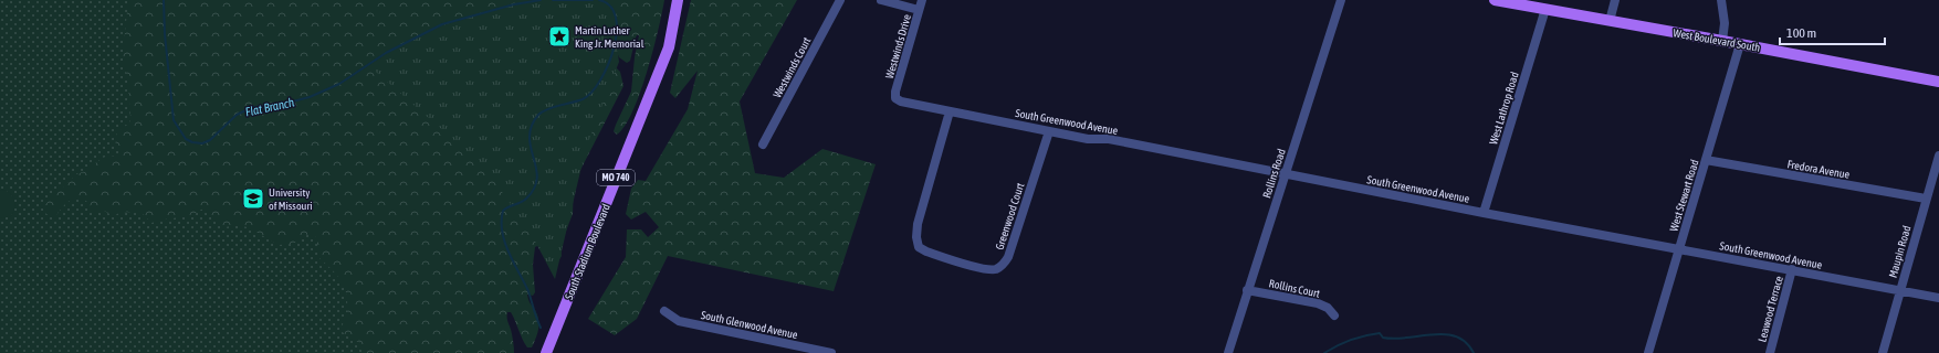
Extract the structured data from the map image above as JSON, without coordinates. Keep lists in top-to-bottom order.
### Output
{
  "streets": {
    "main road": ["West Boulevard South", "MO 740", "South Stadium Boulevard"],
    "street": [
      "Westwinds Drive",
      "Westwinds Court",
      "West Lathrop Road",
      "South Greenwood Avenue",
      "Fredora Avenue",
      "Rollins Road",
      "West Stewart Road",
      "Greenwood Court",
      "Maupin Road",
      "Rollins Court",
      "Leawood Terrace",
      "South Glenwood Avenue"
    ]
  },
  "crossings": [
    ["West Boulevard South", "West Lathrop Road"],
    ["West Boulevard South", "West Stewart Road"],
    ["Westwinds Drive", "South Greenwood Avenue"],
    ["West Lathrop Road", "South Greenwood Avenue"],
    ["South Greenwood Avenue", "Rollins Road"],
    ["South Greenwood Avenue", "West Stewart Road"],
    ["South Greenwood Avenue", "Greenwood Court"],
    ["South Greenwood Avenue", "Maupin Road"],
    ["South Greenwood Avenue", "Leawood Terrace"],
    ["Fredora Avenue", "West Stewart Road"],
    ["Fredora Avenue", "Maupin Road"],
    ["Rollins Road", "Rollins Court"]
  ],
  "water": ["Flat Branch"],
  "places": {
    "place": ["Martin Luther King Jr. Memorial"],
    "school or university": ["University of Missouri"]
  },
  "scale_bar": "100 m"
}
